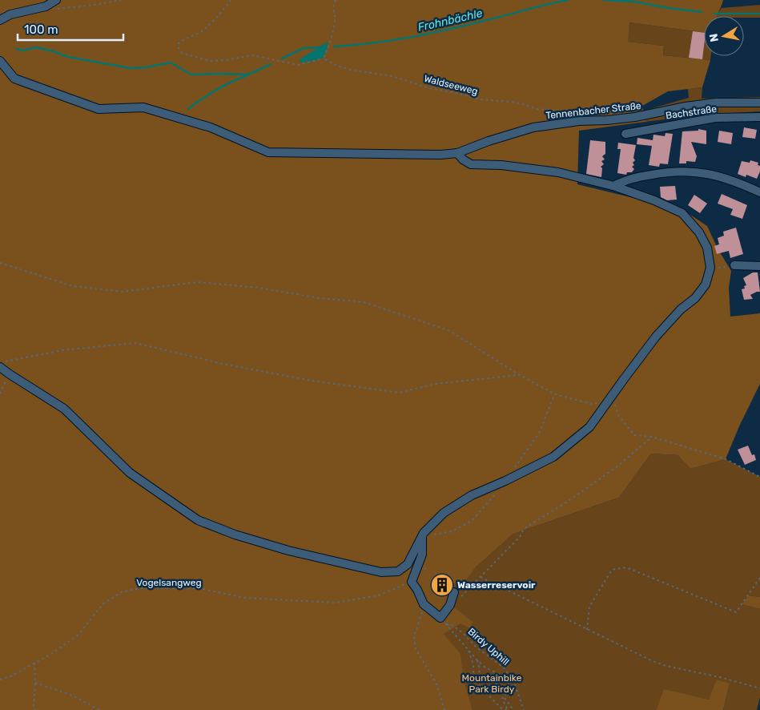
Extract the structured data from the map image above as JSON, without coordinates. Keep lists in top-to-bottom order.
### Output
{
  "streets": {
    "street": ["Tennenbacher Straße", "Bachstraße"],
    "path": ["Waldseeweg", "Vogelsangweg", "Birdy Uphill"]
  },
  "water": ["Frohnbächle"],
  "parks": ["Mountainbike Park Birdy"],
  "places": {
    "building": ["Wasserreservoir"]
  },
  "scale_bar": "100 m",
  "north": "left"
}
